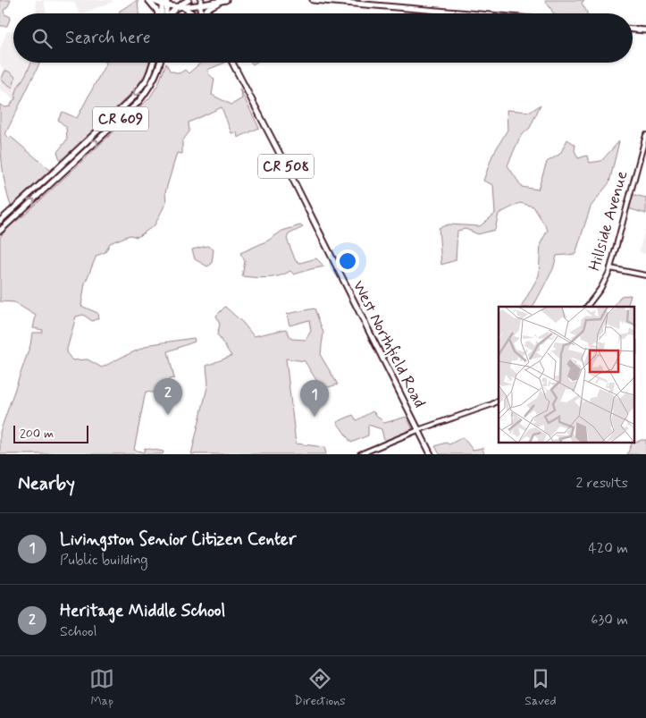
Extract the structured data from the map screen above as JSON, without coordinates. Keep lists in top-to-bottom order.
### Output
{
  "streets": {
    "main road": ["CR 609", "CR 508", "West Northfield Road"],
    "street": ["Hillside Avenue"]
  },
  "scale_bar": "200 m",
  "page": {
    "search": "Search here",
    "pins": ["2", "1"],
    "scale": "200 m",
    "heading": ["Nearby", "2 results"],
    "list": [
      {
        "mark": "1",
        "name": "Livingston Senior Citizen Center",
        "note": "Public building",
        "value": "420 m"
      },
      {
        "mark": "2",
        "name": "Heritage Middle School",
        "note": "School",
        "value": "630 m"
      }
    ],
    "nav": ["Map", "Directions", "Saved"]
  }
}
